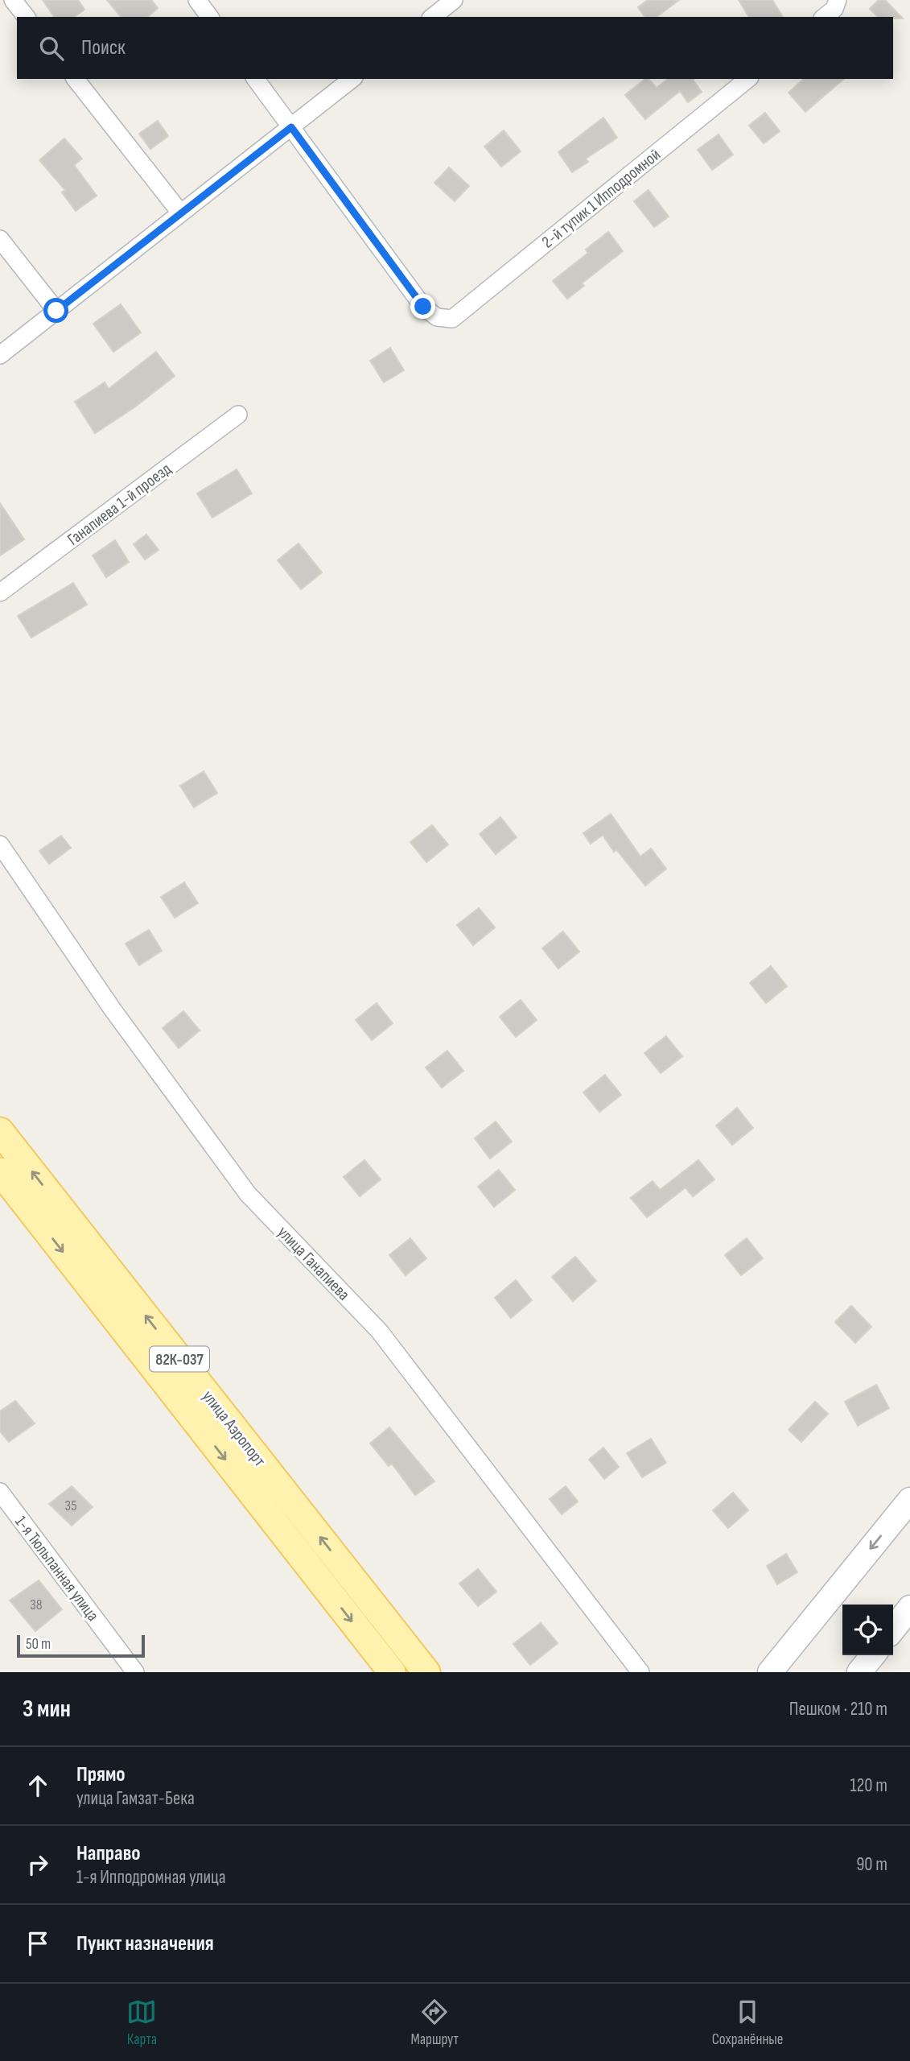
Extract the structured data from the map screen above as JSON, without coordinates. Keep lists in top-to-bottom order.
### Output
{
  "streets": {
    "main road": ["82К-037", "улица Аэропорт"],
    "street": [
      "2-й тупик 1 Ипподромной",
      "Ганапиева 1-й проезд",
      "улица Ганапиева",
      "1-я Тюльпанная улица"
    ]
  },
  "house_numbers": ["35", "38"],
  "scale_bar": "50 m",
  "page": {
    "search": "Поиск",
    "scale": "50 m",
    "heading": ["3 мин", "Пешком · 210 m"],
    "list": [
      ["Прямо", "улица Гамзат-Бека", "120 m"],
      ["Направо", "1-я Ипподромная улица", "90 m"],
      "Пункт назначения"
    ],
    "nav": ["Карта", "Маршрут", "Сохранённые"]
  }
}
